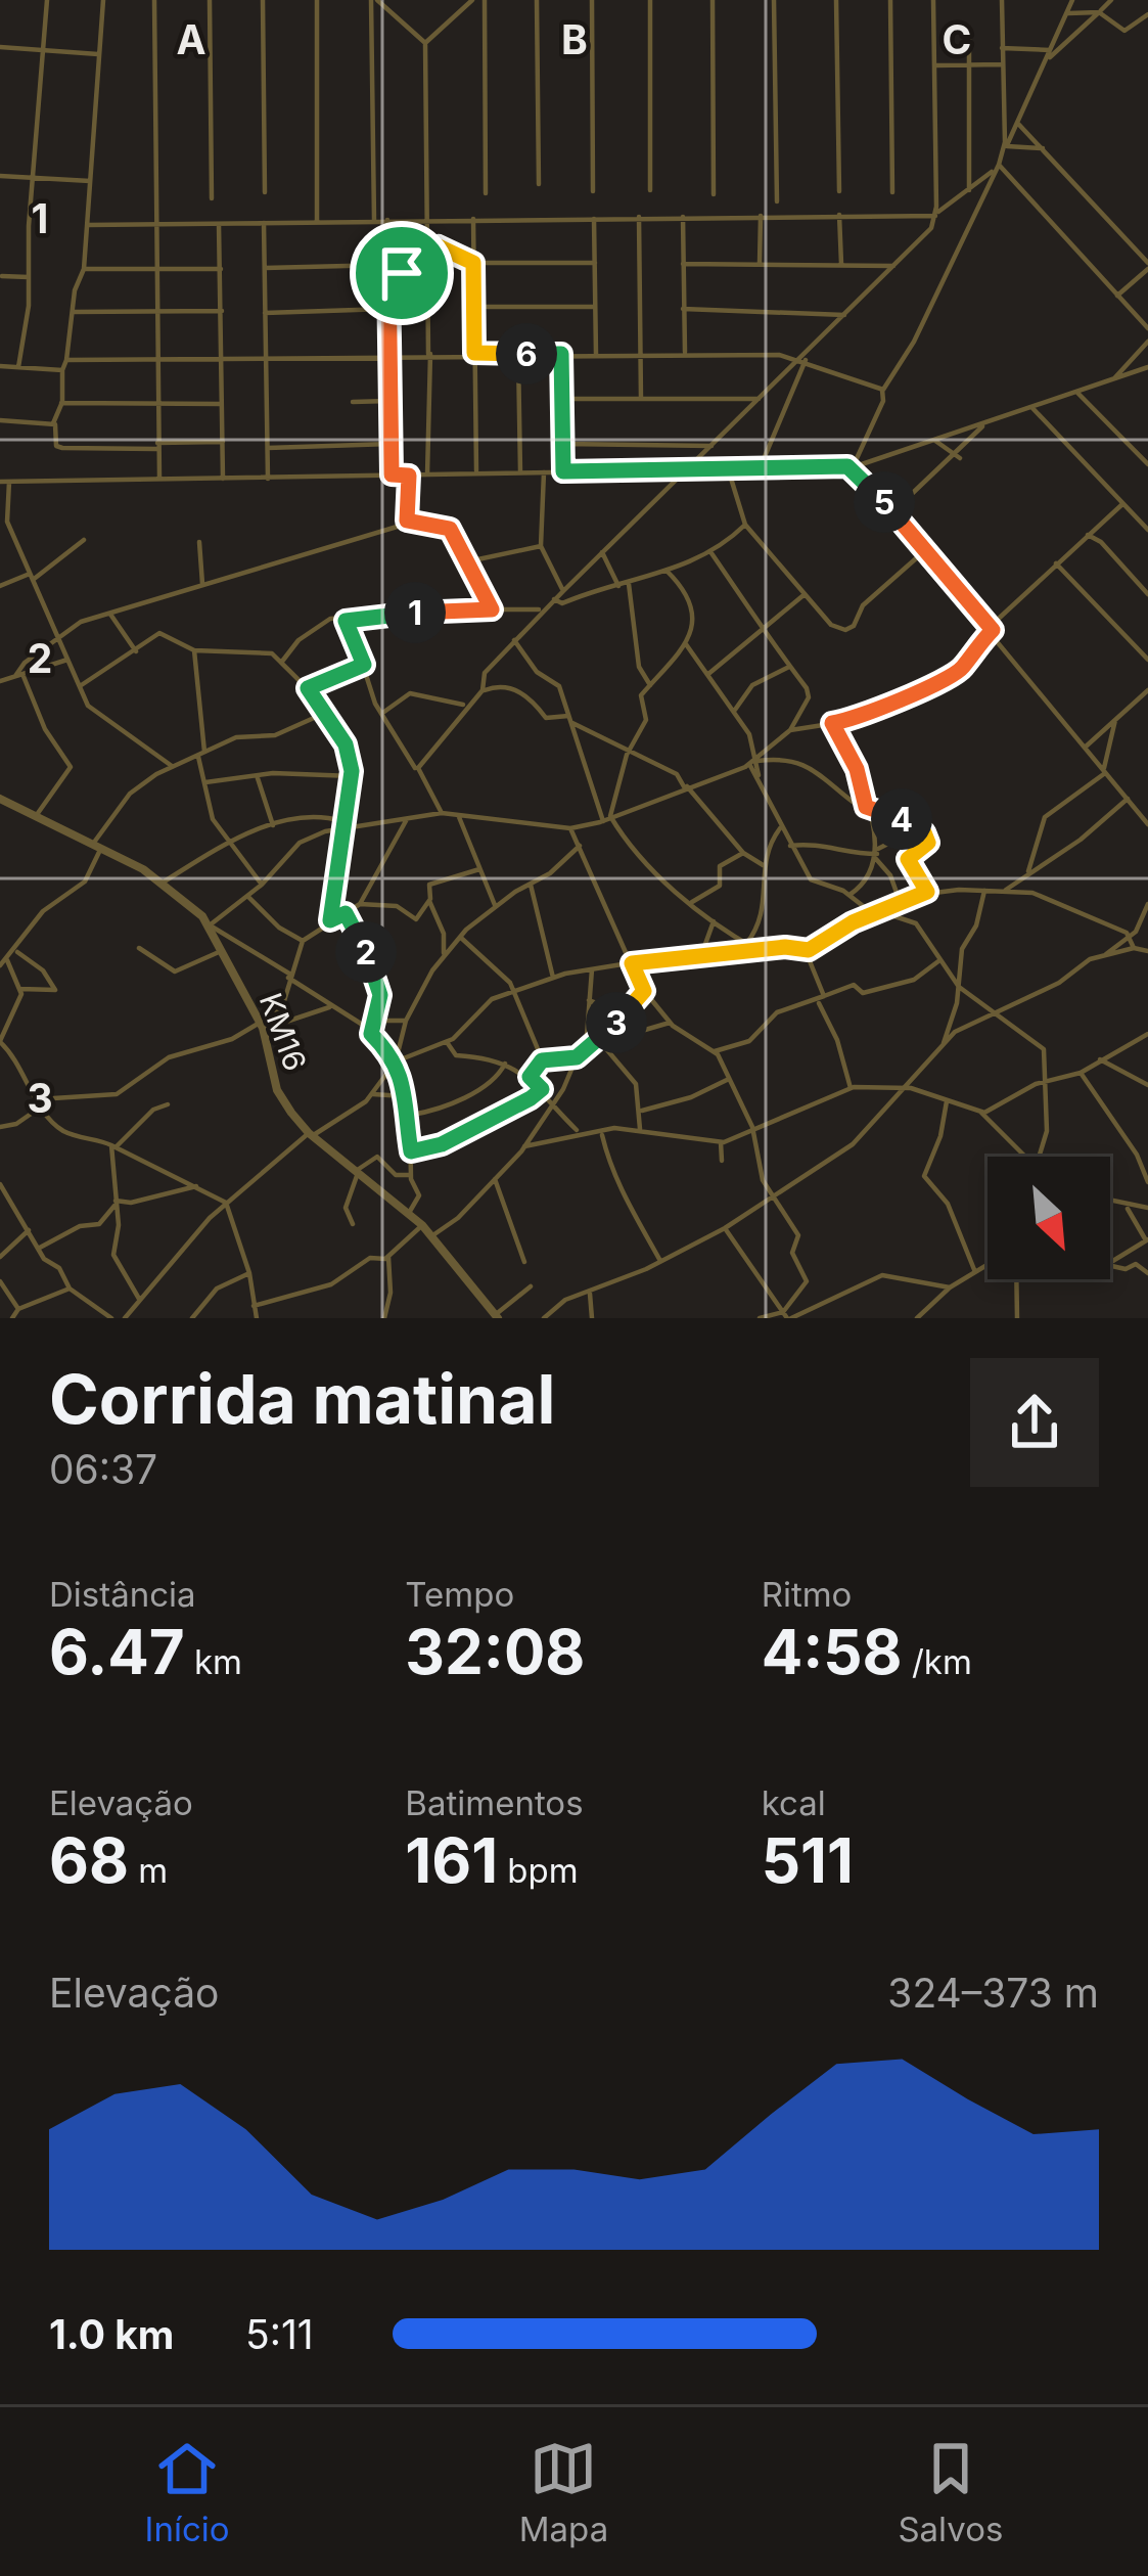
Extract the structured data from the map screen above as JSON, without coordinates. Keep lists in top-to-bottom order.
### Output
{
  "streets": {
    "street": ["KM16"]
  },
  "north": "bottom right",
  "page": {
    "pins": [
      "6",
      "5",
      "1",
      "4",
      "2",
      "3"
    ],
    "heading": ["Corrida matinal", "06:37"],
    "stats": [
      ["Distância", "6.47 km"],
      ["Tempo", "32:08"],
      ["Ritmo", "4:58 /km"],
      ["Elevação", "68 m"],
      ["Batimentos", "161 bpm"],
      ["kcal", "511"]
    ],
    "chart": ["Elevação", "324–373 m"],
    "list": [
      {
        "name": "1.0 km",
        "note": "5:11"
      }
    ],
    "tabs": ["Início", "Mapa", "Salvos"]
  },
  "grid": {
    "columns": ["A", "B", "C"],
    "rows": ["1", "2", "3"]
  }
}
